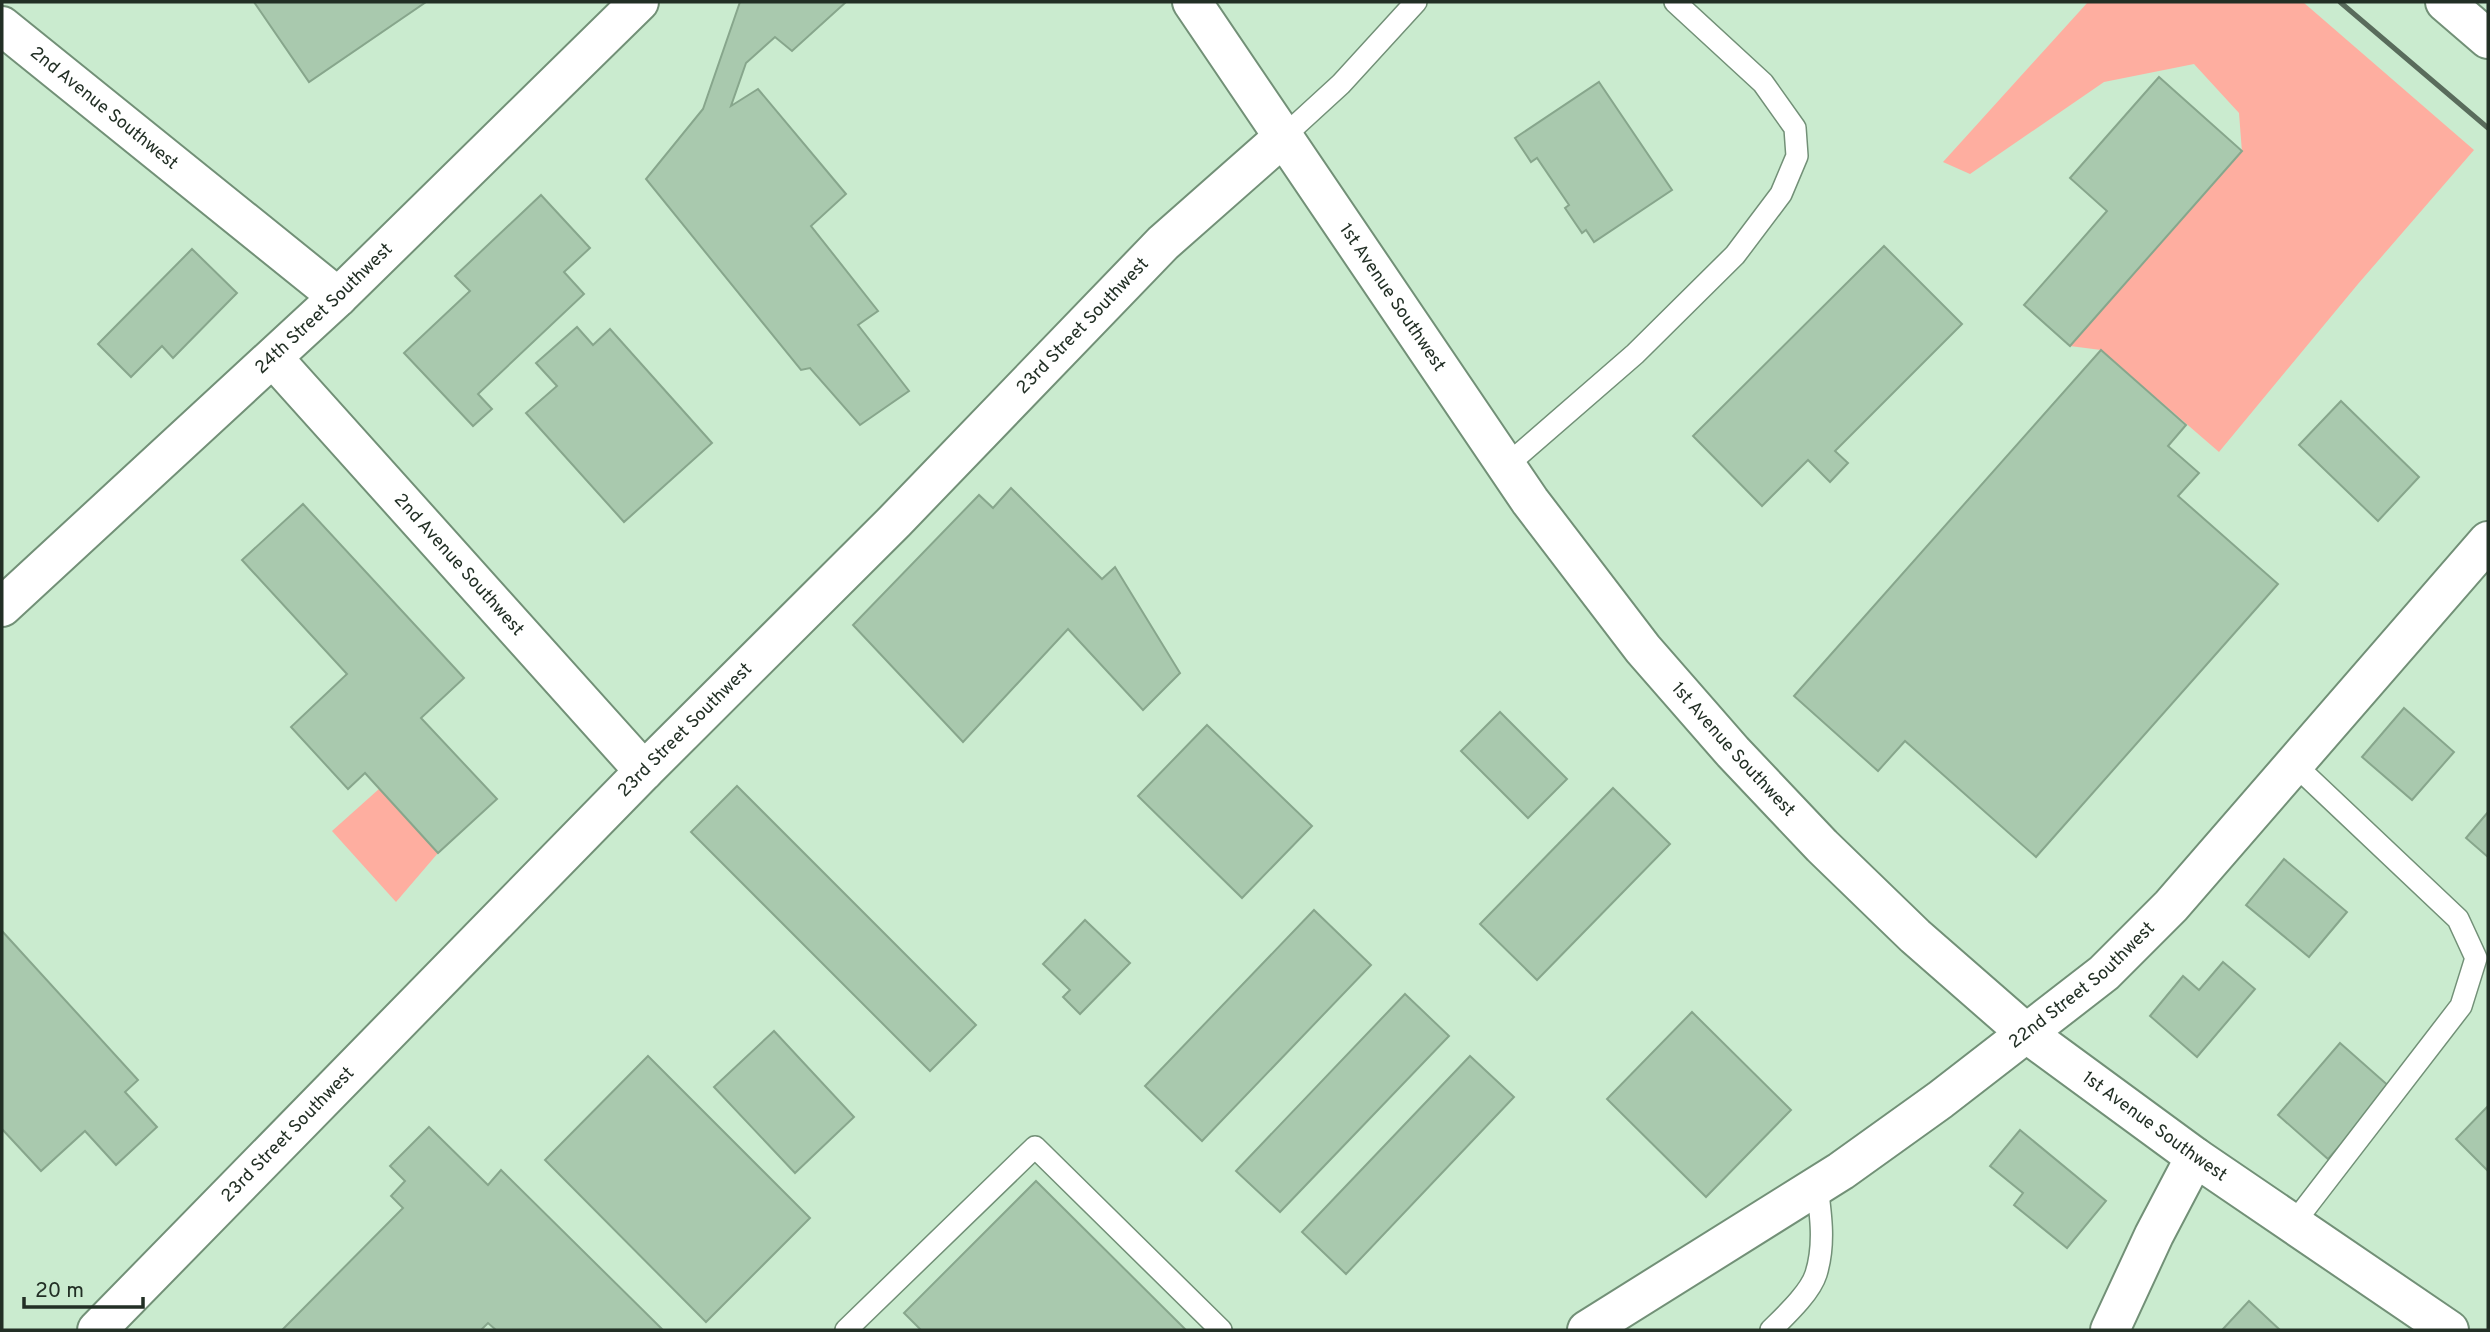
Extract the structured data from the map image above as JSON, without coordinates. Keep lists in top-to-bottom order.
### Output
{
  "streets": {
    "street": [
      "2nd Avenue Southwest",
      "1st Avenue Southwest",
      "24th Street Southwest",
      "23rd Street Southwest",
      "22nd Street Southwest"
    ]
  },
  "crossings": [
    ["2nd Avenue Southwest", "24th Street Southwest"],
    ["2nd Avenue Southwest", "23rd Street Southwest"],
    ["1st Avenue Southwest", "23rd Street Southwest"],
    ["1st Avenue Southwest", "22nd Street Southwest"]
  ],
  "scale_bar": "20 m"
}
